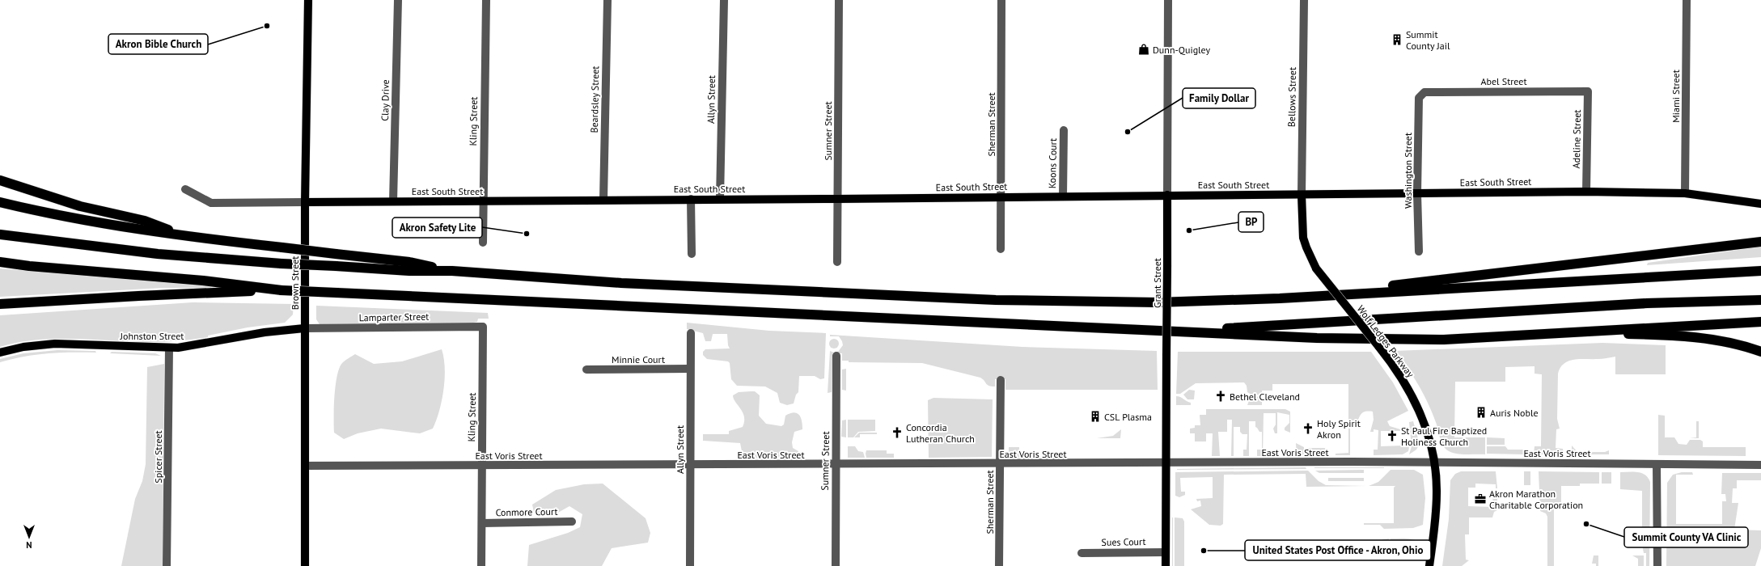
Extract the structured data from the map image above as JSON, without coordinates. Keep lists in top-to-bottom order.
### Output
{
  "streets": {
    "main road": [
      "East South Street",
      "Brown Street",
      "Grant Street",
      "Johnston Street",
      "Wolf Ledges Parkway"
    ],
    "street": [
      "Abel Street",
      "Miami Street",
      "Bellows Street",
      "Beardsley Street",
      "Allyn Street",
      "Clay Drive",
      "Kling Street",
      "Sherman Street",
      "Sumner Street",
      "Adeline Street",
      "Koons Court",
      "Washington Street",
      "Lamparter Street",
      "Minnie Court",
      "East Voris Street",
      "Spicer Street",
      "Conmore Court",
      "Sues Court"
    ]
  },
  "crossings": [
    ["Abel Street", "Adeline Street"],
    ["Abel Street", "Washington Street"],
    ["Miami Street", "East South Street"],
    ["Bellows Street", "East South Street"],
    ["Bellows Street", "Wolf Ledges Parkway"],
    ["Beardsley Street", "East South Street"],
    ["Allyn Street", "East South Street"],
    ["Allyn Street", "Minnie Court"],
    ["Allyn Street", "East Voris Street"],
    ["Clay Drive", "East South Street"],
    ["Kling Street", "East South Street"],
    ["Kling Street", "Lamparter Street"],
    ["Kling Street", "East Voris Street"],
    ["Kling Street", "Conmore Court"],
    ["Sherman Street", "East South Street"],
    ["Sherman Street", "East Voris Street"],
    ["Sumner Street", "East South Street"],
    ["Sumner Street", "East Voris Street"],
    ["Adeline Street", "East South Street"],
    ["Koons Court", "East South Street"],
    ["Washington Street", "East South Street"],
    ["East South Street", "Brown Street"],
    ["East South Street", "Grant Street"],
    ["East South Street", "Wolf Ledges Parkway"],
    ["Brown Street", "Lamparter Street"],
    ["Brown Street", "Johnston Street"],
    ["Brown Street", "East Voris Street"],
    ["Grant Street", "East Voris Street"],
    ["Grant Street", "Sues Court"],
    ["Lamparter Street", "Johnston Street"],
    ["Johnston Street", "Spicer Street"],
    ["Wolf Ledges Parkway", "East Voris Street"]
  ],
  "places": {
    "other": [
      "Akron Bible Church",
      "Family Dollar",
      "BP",
      "Akron Safety Lite",
      "Summit County VA Clinic",
      "United States Post Office - Akron, Ohio"
    ],
    "building": ["Summit County Jail", "Auris Noble", "CSL Plasma"],
    "shop": ["Dunn-Quigley"],
    "church": [
      "Bethel Cleveland",
      "Holy Spirit Akron",
      "Concordia Lutheran Church",
      "St Paul Fire Baptized Holiness Church"
    ],
    "office": ["Akron Marathon Charitable Corporation"]
  },
  "north": "bottom"
}
